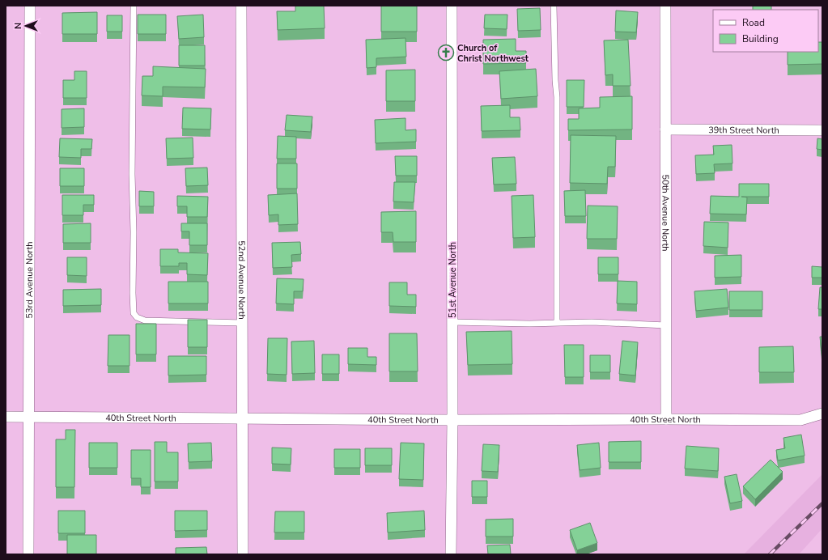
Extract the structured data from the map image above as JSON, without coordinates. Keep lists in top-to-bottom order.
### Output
{
  "streets": {
    "street": [
      "39th Street North",
      "50th Avenue North",
      "53rd Avenue North",
      "52nd Avenue North",
      "51st Avenue North",
      "40th Street North"
    ]
  },
  "crossings": [
    ["39th Street North", "50th Avenue North"],
    ["50th Avenue North", "40th Street North"],
    ["53rd Avenue North", "40th Street North"],
    ["52nd Avenue North", "40th Street North"],
    ["51st Avenue North", "40th Street North"]
  ],
  "places": {
    "church": ["Church of Christ Northwest"]
  },
  "legend": ["Road", "Building"],
  "north": "left"
}
